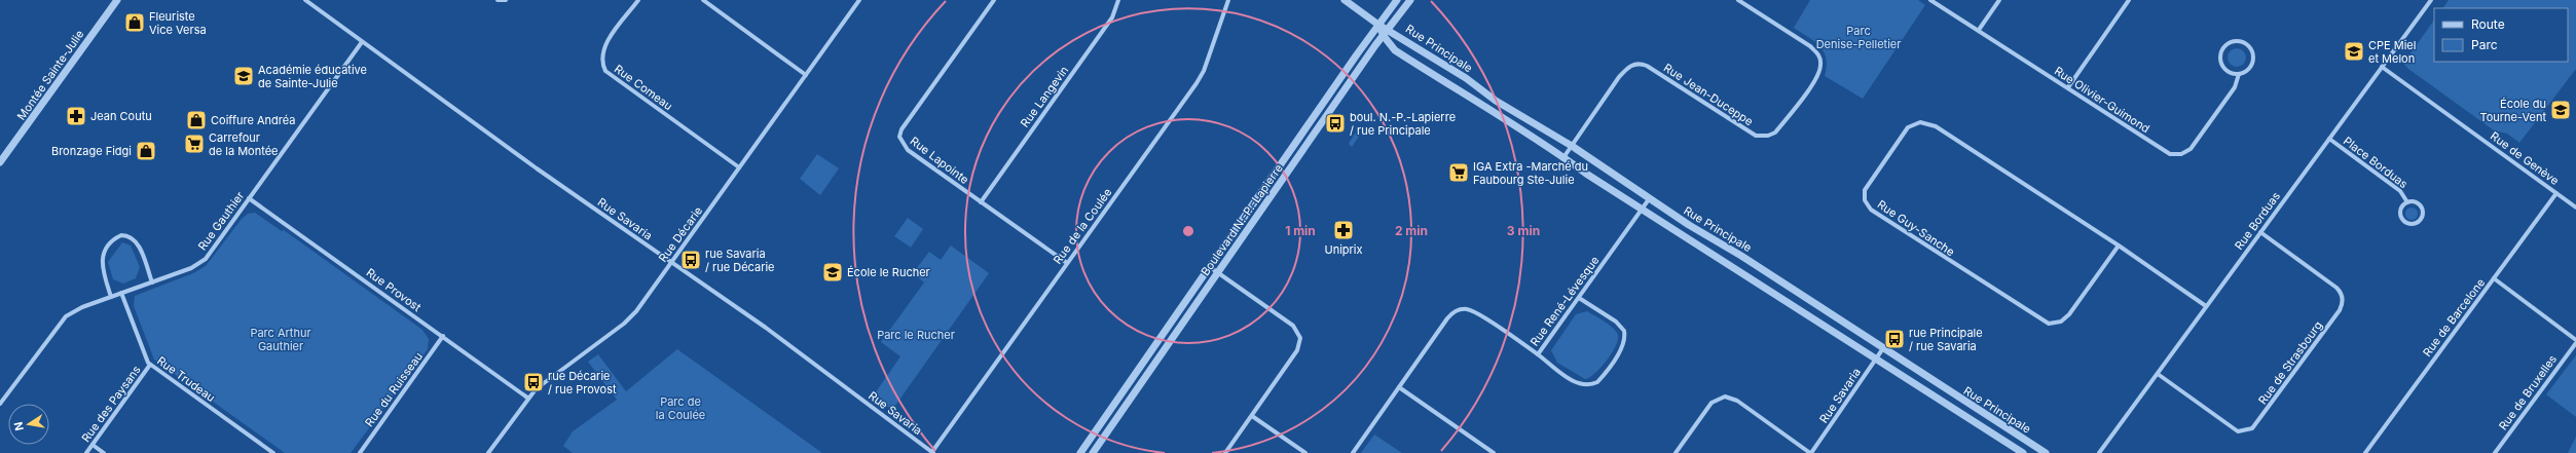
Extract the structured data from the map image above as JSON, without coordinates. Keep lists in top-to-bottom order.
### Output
{
  "streets": {
    "street": [
      "Rue Principale",
      "Montée Sainte-Julie",
      "Rue Comeau",
      "Rue Jean-Duceppe",
      "Rue Langevin",
      "Rue Olivier-Guimond",
      "Rue de Genève",
      "Rue Lapointe",
      "Place Borduas",
      "Rue Savaria",
      "Boulevard N.-P.-Lapierre",
      "Rue Gauthier",
      "Rue Borduas",
      "Rue de la Coulée",
      "Rue Guy-Sanche",
      "Rue Décarie",
      "Rue Provost",
      "Rue René-Lévesque",
      "Rue de Barcelone",
      "Rue de Strasbourg",
      "Rue Trudeau",
      "Rue du Ruisseau",
      "Rue de Bruxelles",
      "Rue des Paysans"
    ]
  },
  "crossings": [
    ["Rue Principale", "Rue Jean-Duceppe"],
    ["Rue Principale", "Rue Savaria"],
    ["Rue Principale", "Boulevard N.-P.-Lapierre"],
    ["Rue Principale", "Rue René-Lévesque"],
    ["Rue Comeau", "Rue Décarie"],
    ["Rue Langevin", "Rue Lapointe"],
    ["Rue de Genève", "Rue Borduas"],
    ["Rue de Genève", "Rue de Barcelone"],
    ["Rue Lapointe", "Rue de la Coulée"],
    ["Place Borduas", "Rue Borduas"],
    ["Rue Savaria", "Rue Gauthier"],
    ["Rue Savaria", "Rue de la Coulée"],
    ["Rue Savaria", "Rue Décarie"],
    ["Rue Gauthier", "Rue Provost"],
    ["Rue Gauthier", "Rue Trudeau"],
    ["Rue Borduas", "Rue Guy-Sanche"],
    ["Rue Borduas", "Rue de Strasbourg"],
    ["Rue Décarie", "Rue Provost"],
    ["Rue Provost", "Rue du Ruisseau"],
    ["Rue Trudeau", "Rue des Paysans"]
  ],
  "parks": [
    "Parc Denise-Pelletier",
    "Parc Arthur Gauthier",
    "Parc le Rucher",
    "Parc de la Coulée"
  ],
  "places": {
    "shop": ["Fleuriste Vice Versa", "Coiffure Andréa", "Bronzage Fidgi"],
    "school or university": [
      "CPE Miel et Melon",
      "Académie éducative de Sainte-Julie",
      "École du Tourne-Vent",
      "École le Rucher"
    ],
    "pharmacy": ["Jean Coutu", "Uniprix"],
    "bus stop": [
      "boul. N.-P.-Lapierre / rue Principale",
      "rue Savaria / rue Décarie",
      "rue Principale / rue Savaria",
      "rue Décarie / rue Provost"
    ],
    "supermarket": ["Carrefour de la Montée", "IGA Extra -Marché du Faubourg Ste-Julie"]
  },
  "legend": ["Route", "Parc"],
  "north": "left",
  "rings": ["1 min", "2 min", "3 min"]
}
